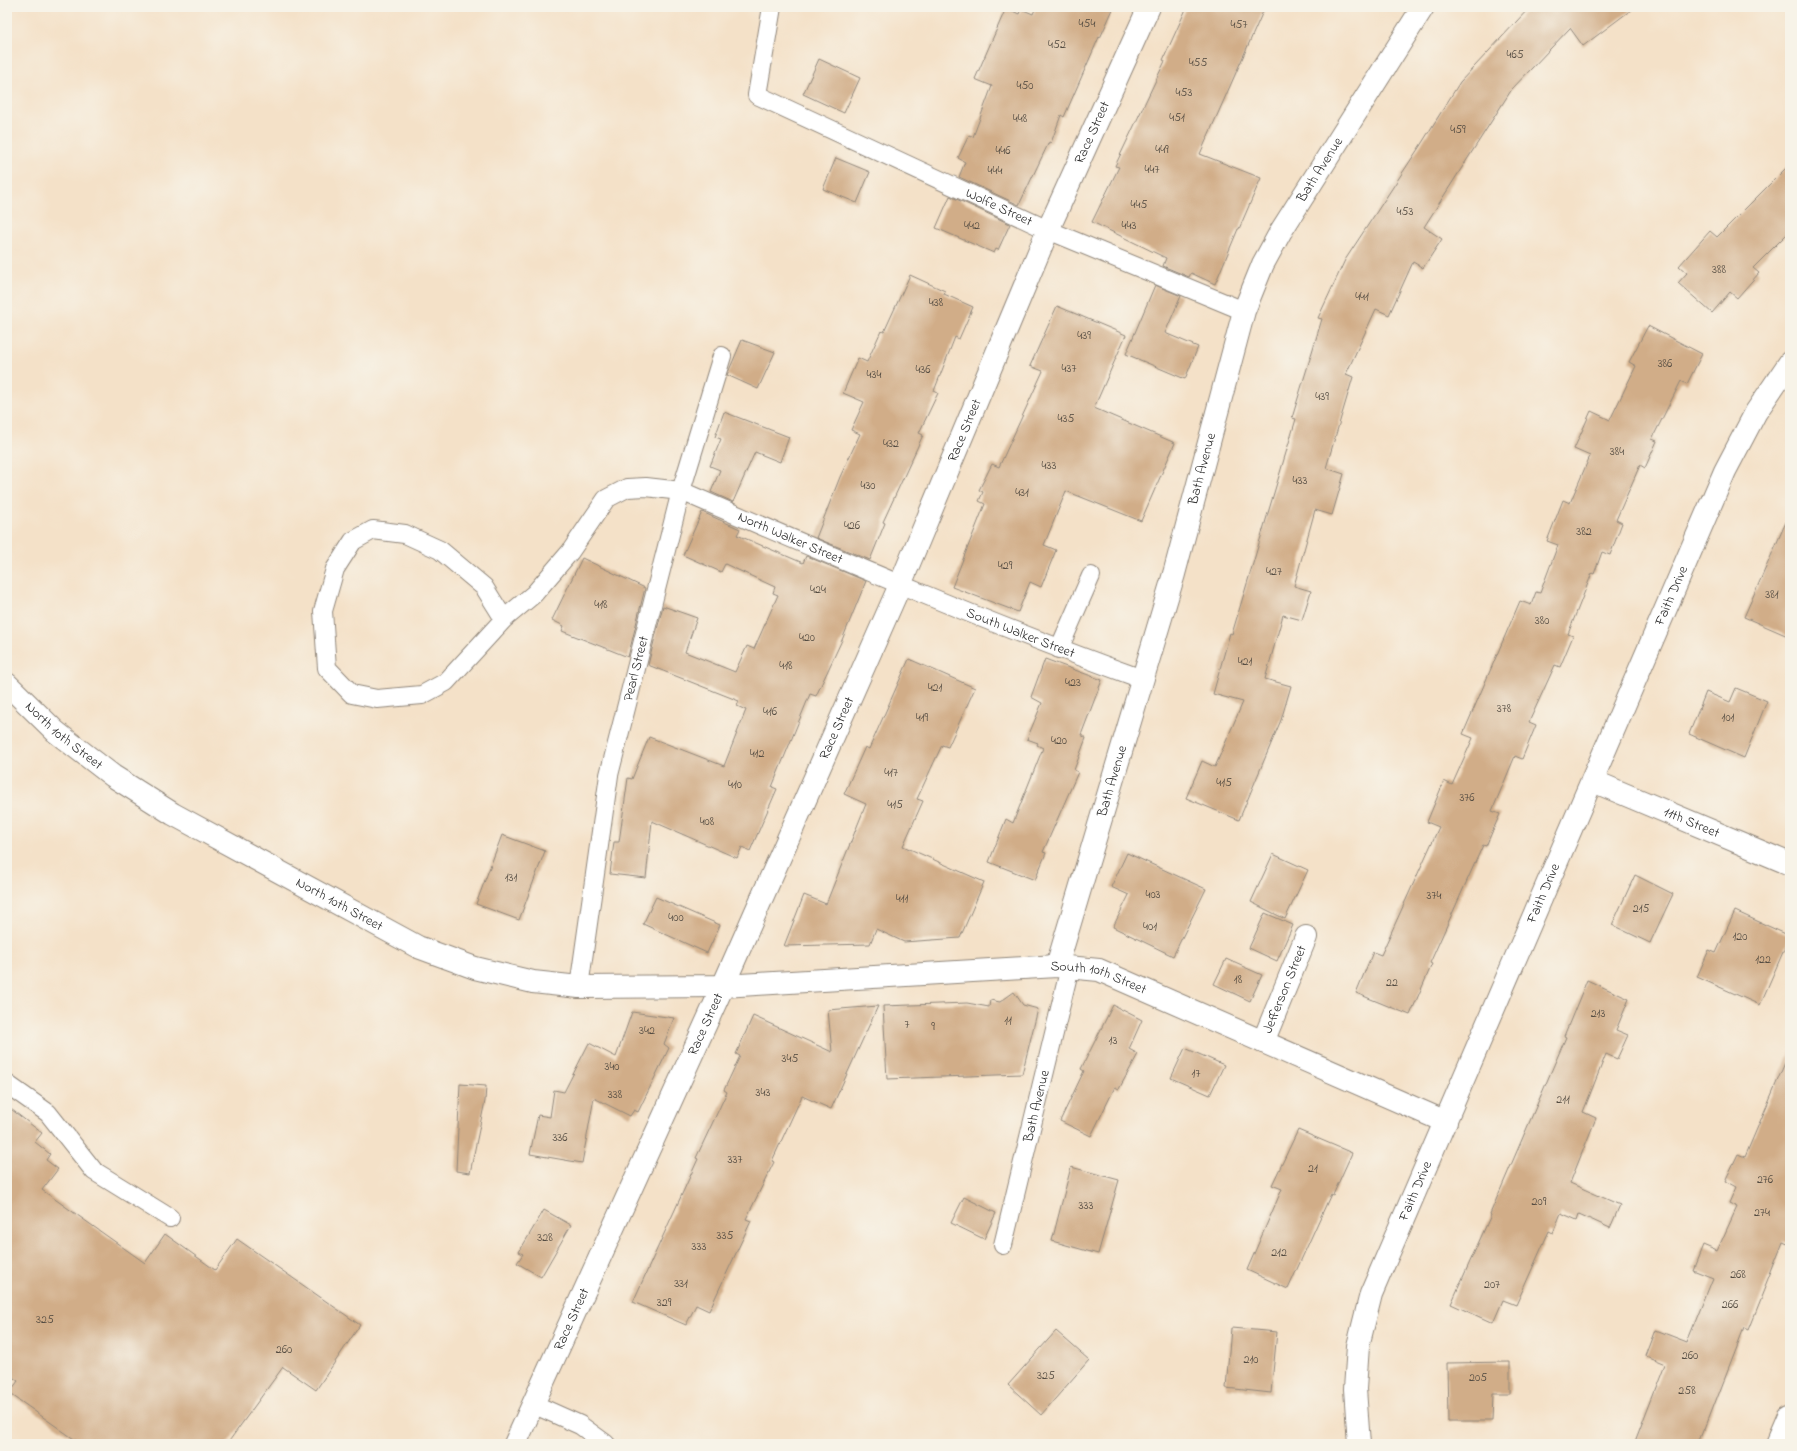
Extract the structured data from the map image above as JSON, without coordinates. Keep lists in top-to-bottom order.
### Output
{
  "streets": {
    "street": [
      "Race Street",
      "Bath Avenue",
      "Faith Drive",
      "North 10th Street",
      "11th Street",
      "South 10th Street",
      "Jefferson Street"
    ],
    "lane": [
      "Wolfe Street",
      "North Walker Street",
      "South Walker Street",
      "Pearl Street"
    ]
  },
  "crossings": [
    ["Race Street", "Wolfe Street"],
    ["Race Street", "North Walker Street"],
    ["Race Street", "South Walker Street"],
    ["Race Street", "North 10th Street"],
    ["Race Street", "South 10th Street"],
    ["Bath Avenue", "Wolfe Street"],
    ["Bath Avenue", "South Walker Street"],
    ["Bath Avenue", "South 10th Street"],
    ["North Walker Street", "South Walker Street"],
    ["North Walker Street", "Pearl Street"],
    ["Faith Drive", "11th Street"],
    ["Faith Drive", "South 10th Street"],
    ["Pearl Street", "North 10th Street"],
    ["North 10th Street", "South 10th Street"],
    ["South 10th Street", "Jefferson Street"]
  ],
  "house_numbers": [
    "454",
    "457",
    "452",
    "465",
    "455",
    "450",
    "453",
    "451",
    "448",
    "459",
    "449",
    "446",
    "447",
    "444",
    "445",
    "453",
    "442",
    "443",
    "388",
    "441",
    "438",
    "439",
    "386",
    "437",
    "436",
    "434",
    "439",
    "435",
    "432",
    "384",
    "433",
    "433",
    "430",
    "431",
    "426",
    "382",
    "429",
    "427",
    "424",
    "381",
    "418",
    "380",
    "420",
    "421",
    "418",
    "423",
    "421",
    "378",
    "416",
    "419",
    "101",
    "420",
    "412",
    "417",
    "415",
    "410",
    "376",
    "415",
    "408",
    "131",
    "403",
    "374",
    "411",
    "215",
    "400",
    "401",
    "120",
    "122",
    "18",
    "22",
    "213",
    "11",
    "7",
    "9",
    "342",
    "13",
    "345",
    "340",
    "17",
    "343",
    "338",
    "211",
    "336",
    "337",
    "21",
    "276",
    "209",
    "333",
    "274",
    "335",
    "328",
    "333",
    "212",
    "268",
    "331",
    "207",
    "329",
    "266",
    "325",
    "260",
    "260",
    "210",
    "325",
    "205",
    "258"
  ]
}
